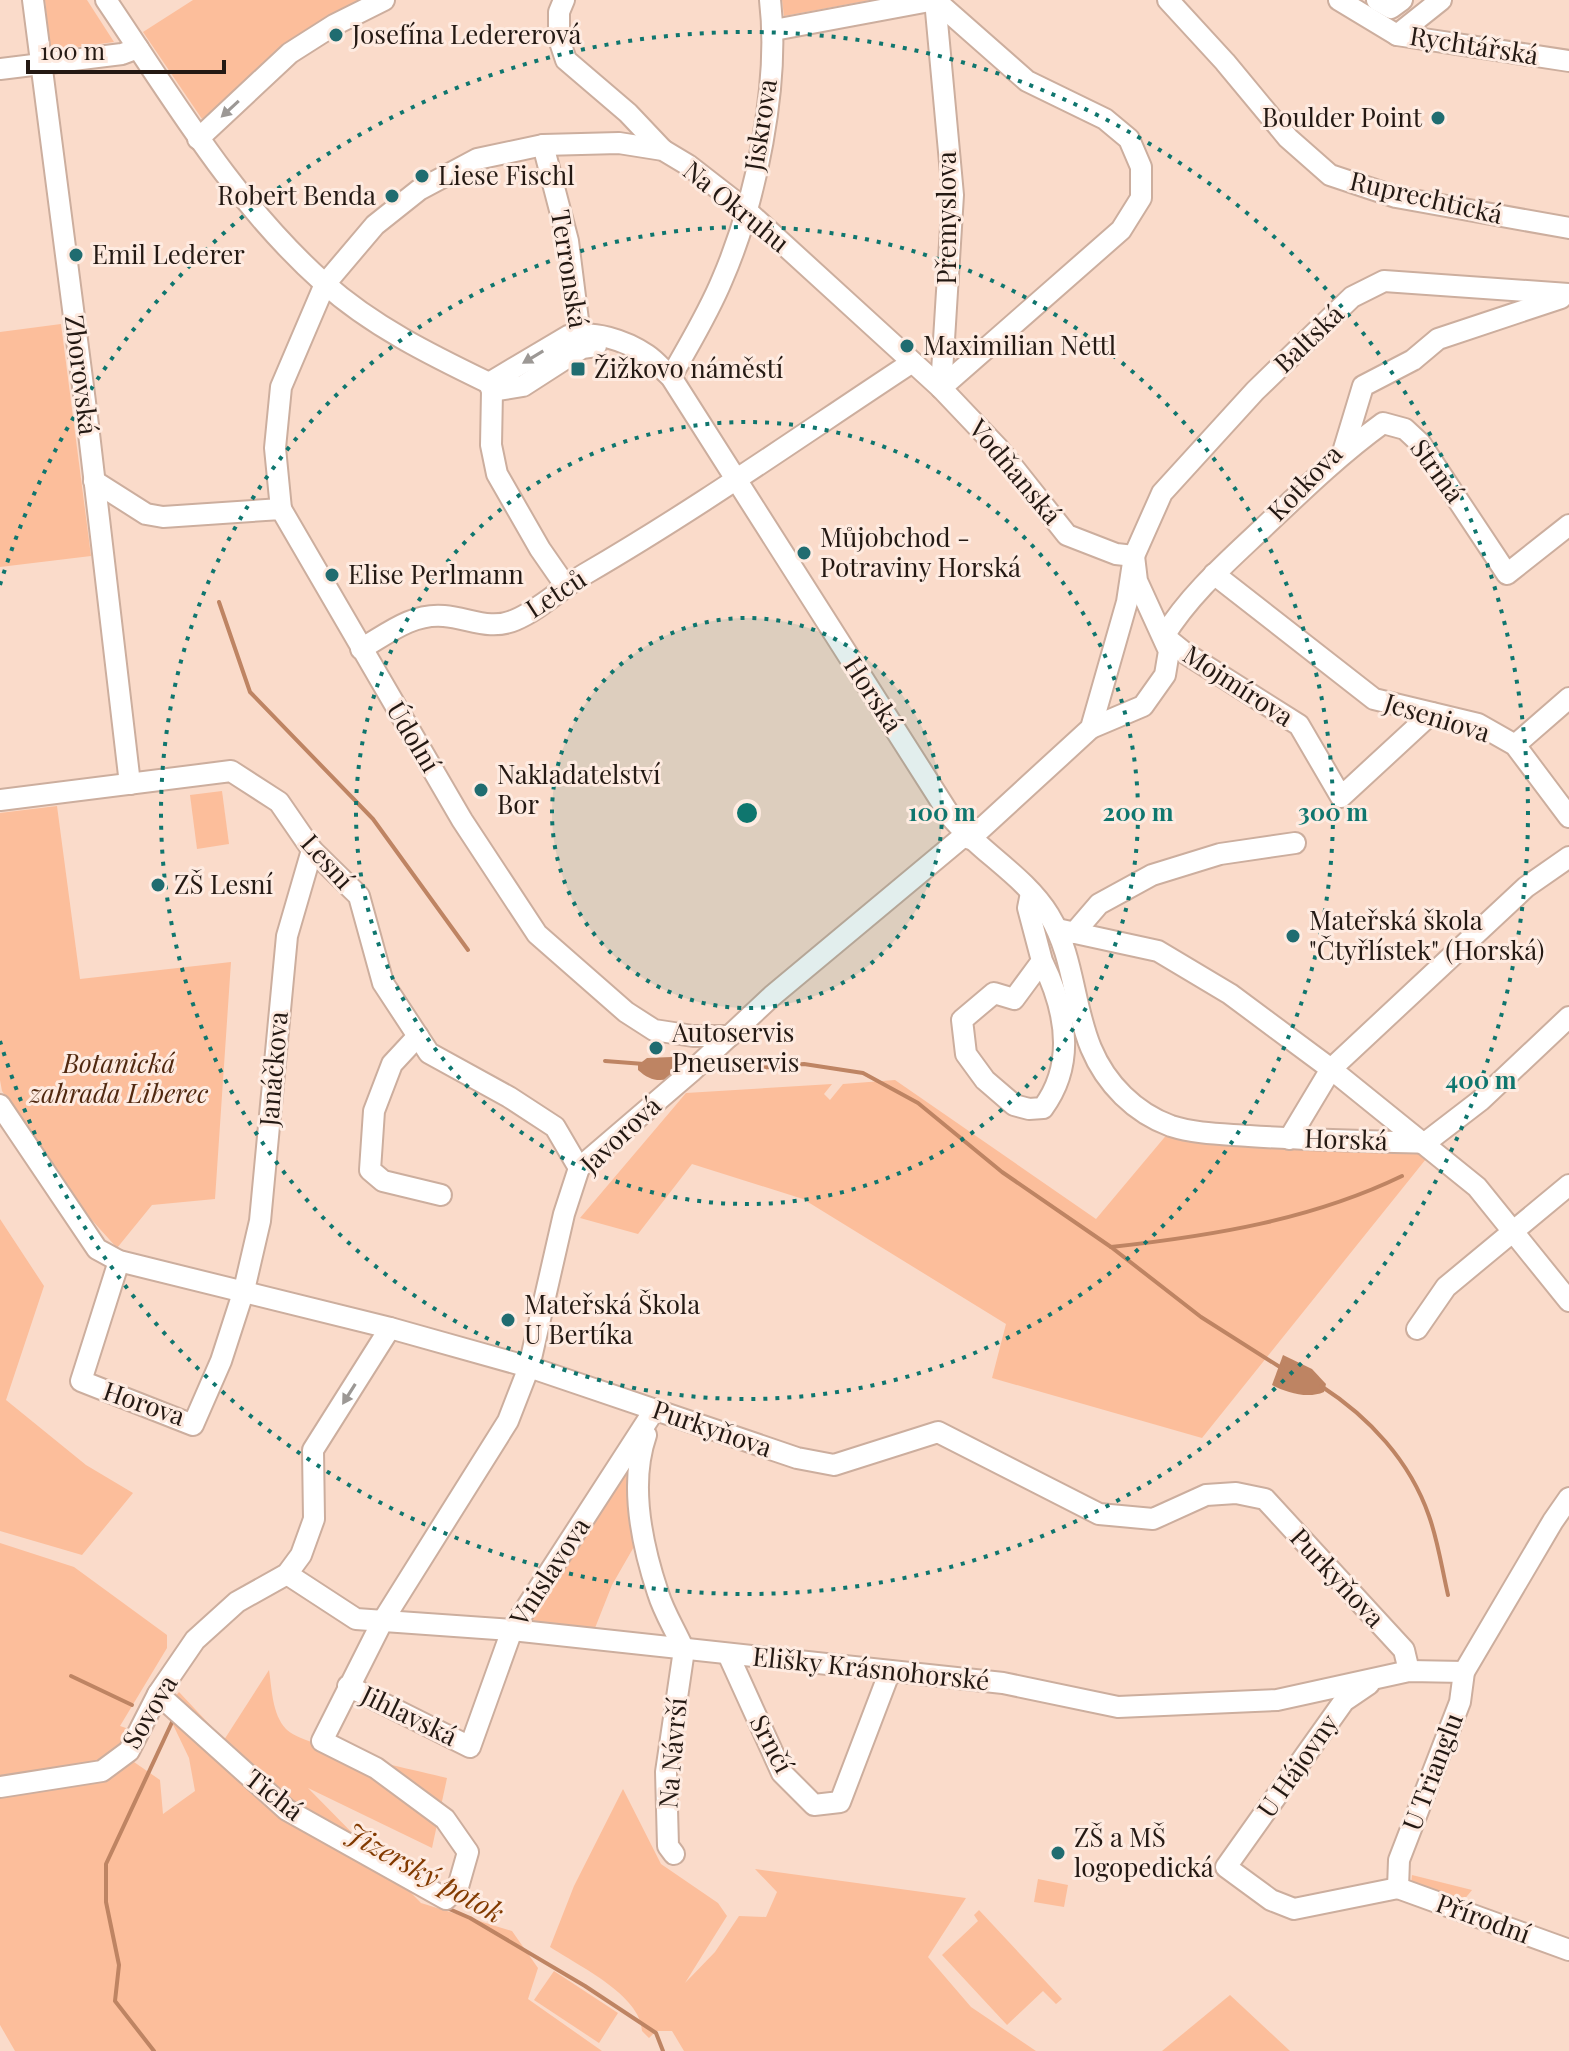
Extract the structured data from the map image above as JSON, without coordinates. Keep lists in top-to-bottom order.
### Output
{
  "streets": {
    "street": [
      "Rychtářská",
      "Jiskrova",
      "Ruprechtická",
      "Na Okruhu",
      "Přemyslova",
      "Terronská",
      "Baltská",
      "Zborovská",
      "Strmá",
      "Vodňanská",
      "Kotkova",
      "Letců",
      "Mojmírova",
      "Horská",
      "Jeseniova",
      "Údolní",
      "Lesní",
      "Janáčkova",
      "Javorová",
      "Horova",
      "Purkyňova",
      "Vnislavova",
      "Elišky Krásnohorské",
      "Sovova",
      "Jihlavská",
      "Srnčí",
      "Na Návrší",
      "U Hájovny",
      "U Trianglu",
      "Tichá",
      "Přírodní"
    ]
  },
  "crossings": [
    ["Jiskrova", "Na Okruhu"],
    ["Jiskrova", "Terronská"],
    ["Jiskrova", "Letců"],
    ["Jiskrova", "Horská"],
    ["Na Okruhu", "Terronská"],
    ["Na Okruhu", "Vodňanská"],
    ["Na Okruhu", "Letců"],
    ["Na Okruhu", "Údolní"],
    ["Přemyslova", "Vodňanská"],
    ["Terronská", "Letců"],
    ["Terronská", "Horská"],
    ["Baltská", "Vodňanská"],
    ["Baltská", "Kotkova"],
    ["Zborovská", "Lesní"],
    ["Strmá", "Kotkova"],
    ["Vodňanská", "Letců"],
    ["Kotkova", "Mojmírova"],
    ["Kotkova", "Jeseniova"],
    ["Letců", "Horská"],
    ["Letců", "Údolní"],
    ["Mojmírova", "Jeseniova"],
    ["Horská", "Javorová"],
    ["Údolní", "Javorová"],
    ["Lesní", "Janáčkova"],
    ["Lesní", "Javorová"],
    ["Janáčkova", "Horova"],
    ["Janáčkova", "Purkyňova"],
    ["Javorová", "Purkyňova"],
    ["Javorová", "Elišky Krásnohorské"],
    ["Javorová", "Jihlavská"],
    ["Javorová", "Tichá"],
    ["Horova", "Purkyňova"],
    ["Purkyňova", "Vnislavova"],
    ["Purkyňova", "Elišky Krásnohorské"],
    ["Vnislavova", "Elišky Krásnohorské"],
    ["Vnislavova", "Jihlavská"],
    ["Elišky Krásnohorské", "Sovova"],
    ["Elišky Krásnohorské", "Srnčí"],
    ["Elišky Krásnohorské", "Na Návrší"],
    ["Elišky Krásnohorské", "U Hájovny"],
    ["Elišky Krásnohorské", "U Trianglu"],
    ["Sovova", "Tichá"],
    ["U Hájovny", "U Trianglu"],
    ["U Hájovny", "Přírodní"],
    ["U Trianglu", "Přírodní"]
  ],
  "water": ["Jizerský potok"],
  "parks": ["Botanická zahrada Liberec"],
  "places": {
    "other": [
      "Josefína Ledererová",
      "Boulder Point",
      "Liese Fischl",
      "Robert Benda",
      "Emil Lederer",
      "Maximilian Nettl",
      "Můjobchod - Potraviny Horská",
      "Elise Perlmann",
      "Nakladatelství Bor",
      "ZŠ Lesní",
      "Mateřská škola \"Čtyřlístek\" (Horská)",
      "Autoservis Pneuservis",
      "Mateřská Škola U Bertíka",
      "ZŠ a MŠ logopedická"
    ],
    "transit": ["Žižkovo náměstí"]
  },
  "scale_bar": "100 m",
  "rings": [
    "100 m",
    "200 m",
    "300 m",
    "400 m"
  ]
}
